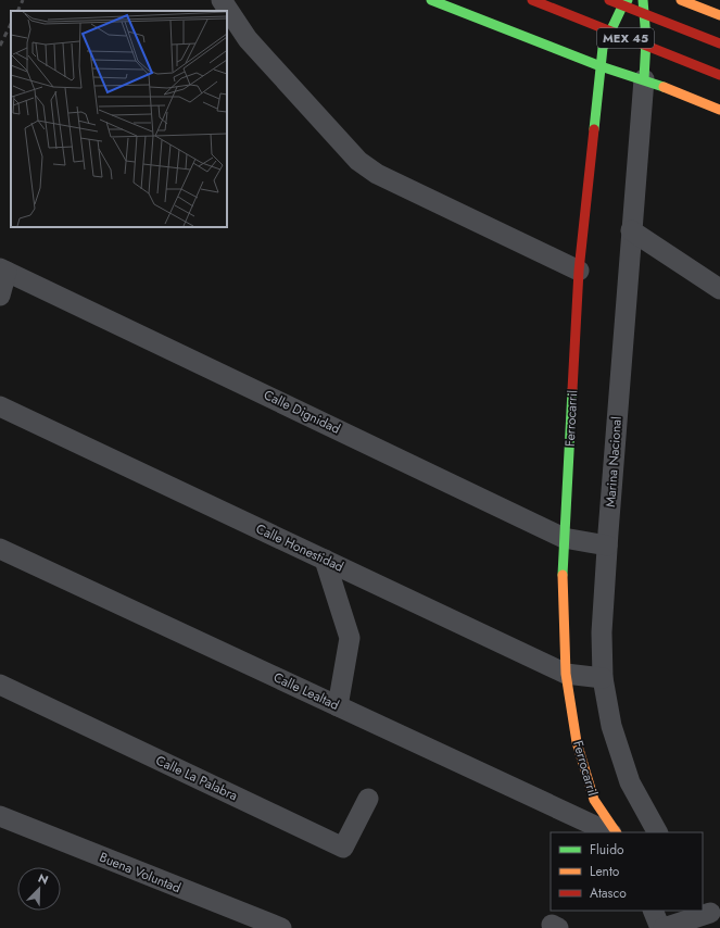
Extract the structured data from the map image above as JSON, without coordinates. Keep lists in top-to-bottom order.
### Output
{
  "streets": {
    "street": [
      "MEX 45",
      "Calle Dignidad",
      "Ferrocarril",
      "Marina Nacional",
      "Calle Honestidad",
      "Calle Lealtad",
      "Calle La Palabra",
      "Buena Voluntad"
    ]
  },
  "crossings": [
    ["Calle Dignidad", "Ferrocarril"],
    ["Calle Dignidad", "Marina Nacional"],
    ["Ferrocarril", "Calle Honestidad"],
    ["Marina Nacional", "Calle Honestidad"]
  ],
  "legend": ["Fluido", "Lento", "Atasco"],
  "north": "top right"
}
